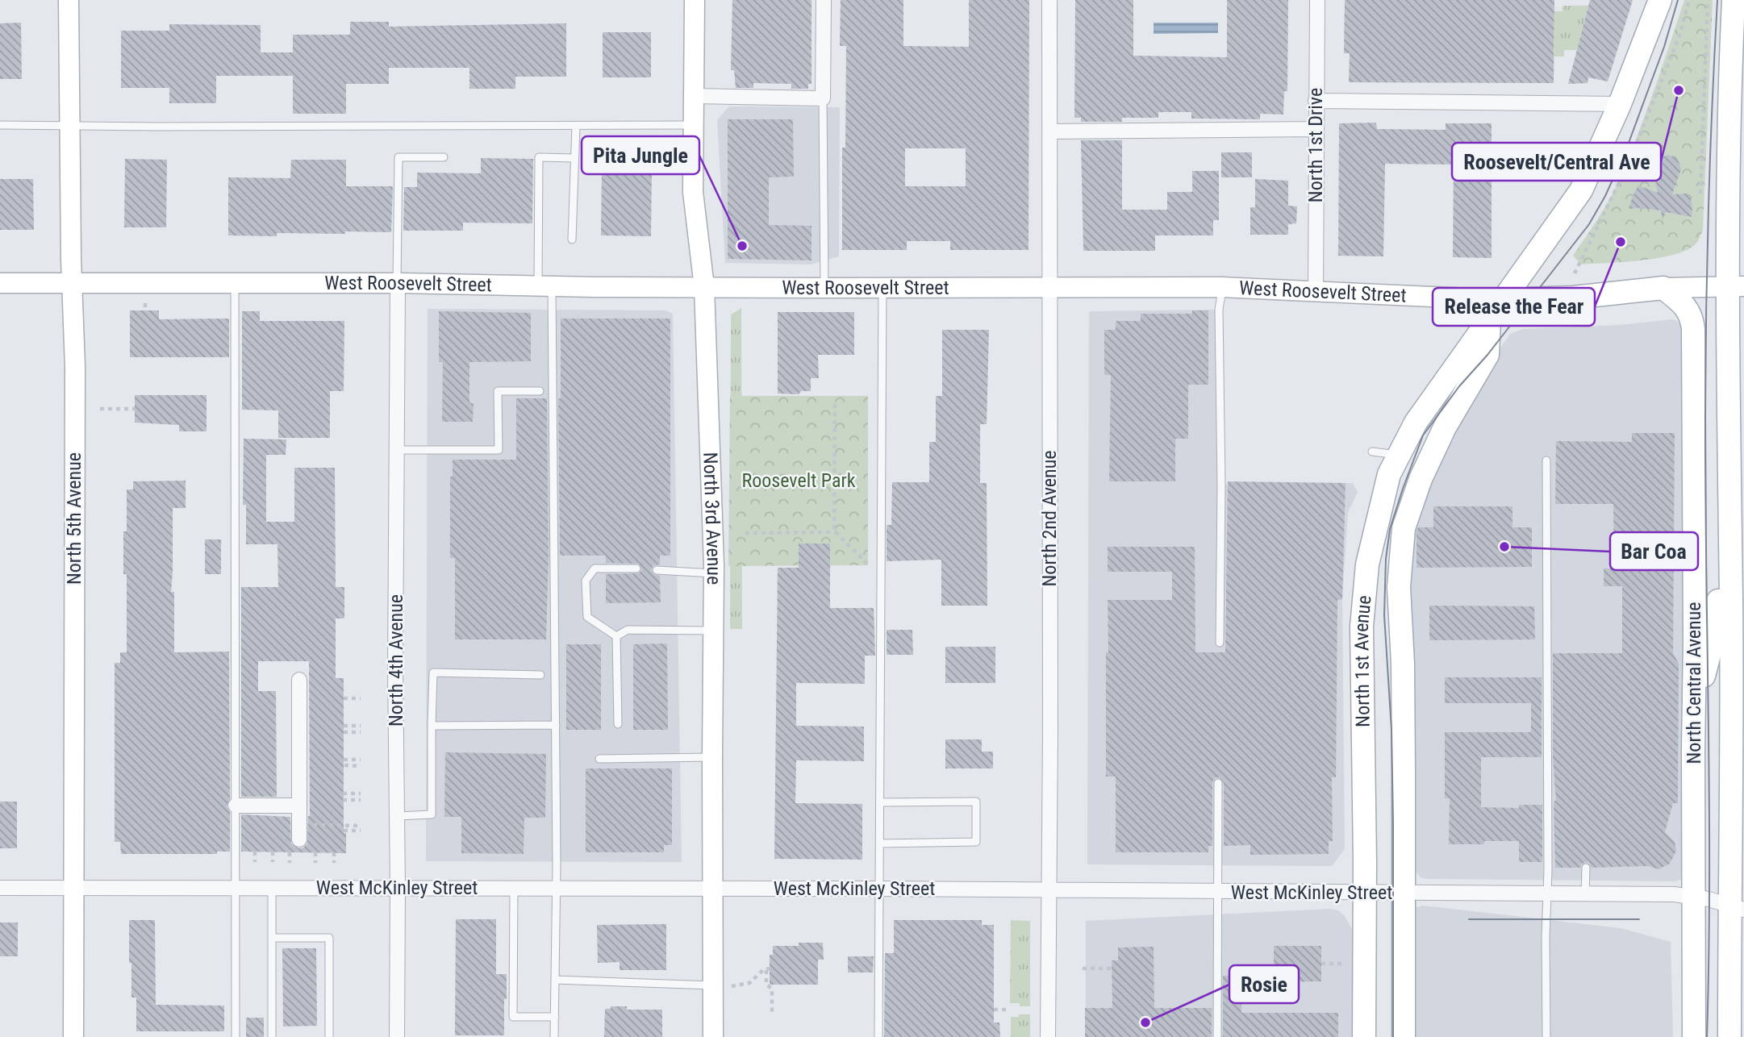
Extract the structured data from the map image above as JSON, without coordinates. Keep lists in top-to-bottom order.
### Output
{
  "streets": {
    "main road": ["West Roosevelt Street", "North 1st Avenue", "North Central Avenue"],
    "street": [
      "North 1st Drive",
      "North 5th Avenue",
      "North 3rd Avenue",
      "North 2nd Avenue",
      "North 4th Avenue",
      "West McKinley Street"
    ]
  },
  "crossings": [
    ["North 1st Drive", "West Roosevelt Street"],
    ["West Roosevelt Street", "North 5th Avenue"],
    ["West Roosevelt Street", "North 3rd Avenue"],
    ["West Roosevelt Street", "North 2nd Avenue"],
    ["West Roosevelt Street", "North 4th Avenue"],
    ["West Roosevelt Street", "North 1st Avenue"],
    ["West Roosevelt Street", "North Central Avenue"],
    ["North 5th Avenue", "West McKinley Street"],
    ["North 3rd Avenue", "West McKinley Street"],
    ["North 2nd Avenue", "West McKinley Street"],
    ["North 4th Avenue", "West McKinley Street"],
    ["North 1st Avenue", "West McKinley Street"],
    ["North Central Avenue", "West McKinley Street"]
  ],
  "parks": ["Roosevelt Park"],
  "places": [
    "Roosevelt/Central Ave",
    "Release the Fear",
    "Pita Jungle",
    "Bar Coa",
    "Rosie"
  ]
}
